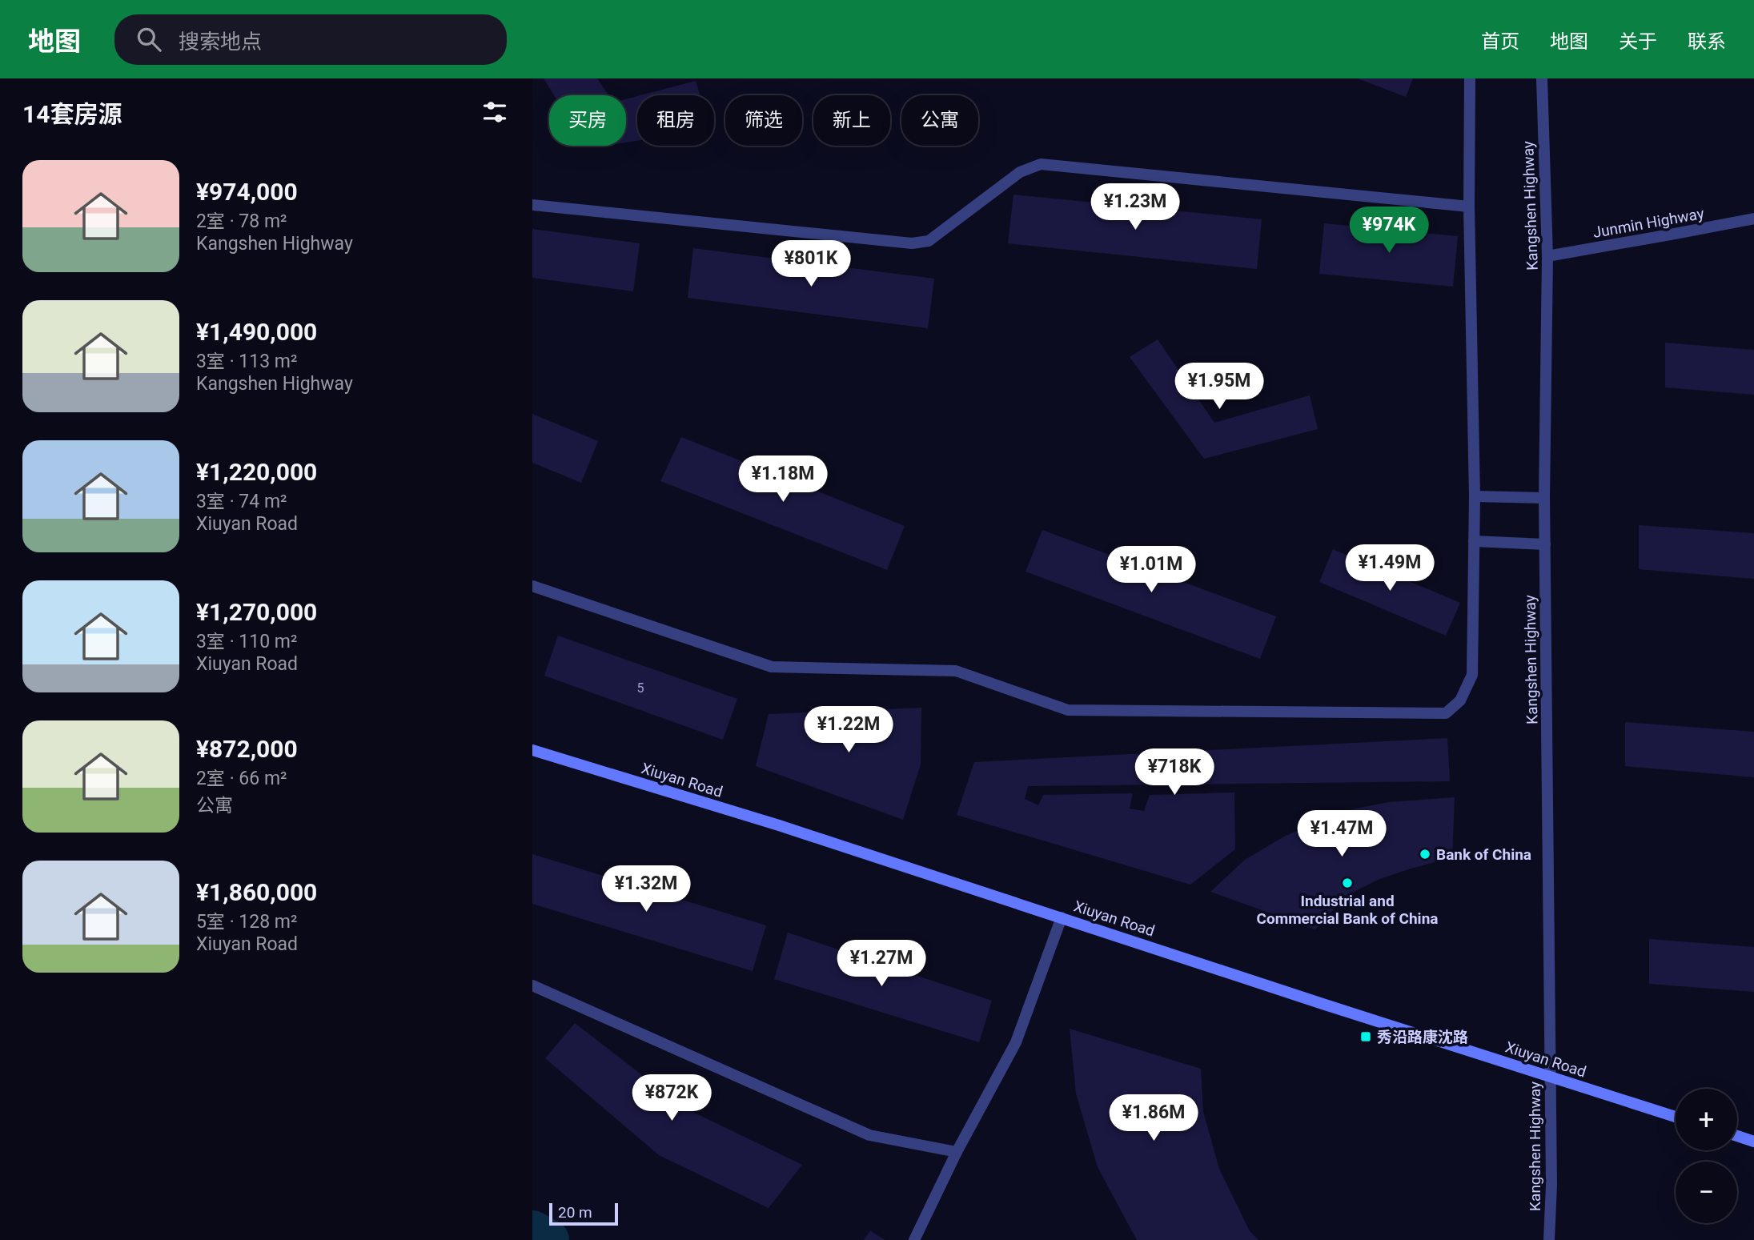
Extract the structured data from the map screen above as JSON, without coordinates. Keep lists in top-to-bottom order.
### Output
{
  "streets": {
    "main road": ["Xiuyan Road"],
    "street": ["Kangshen Highway", "Junmin Highway"]
  },
  "crossings": [
    ["Kangshen Highway", "Junmin Highway"],
    ["Kangshen Highway", "Xiuyan Road"]
  ],
  "places": {
    "other": ["Bank of China", "Industrial and Commercial Bank of China"],
    "transit": ["秀沿路康沈路"]
  },
  "house_numbers": ["5"],
  "scale_bar": "20 m",
  "page": {
    "header": "地图",
    "search": "搜索地点",
    "nav": [
      "首页",
      "地图",
      "关于",
      "联系"
    ],
    "heading": "14套房源",
    "chip": [
      "买房",
      "租房",
      "筛选",
      "新上",
      "公寓"
    ],
    "list": [
      {
        "name": "¥974,000",
        "note": "2室 · 78 m² · Kangshen Highway"
      },
      {
        "name": "¥1,490,000",
        "note": "3室 · 113 m² · Kangshen Highway"
      },
      {
        "name": "¥1,220,000",
        "note": "3室 · 74 m² · Xiuyan Road"
      },
      {
        "name": "¥1,270,000",
        "note": "3室 · 110 m² · Xiuyan Road"
      },
      {
        "name": "¥872,000",
        "note": "2室 · 66 m² · 公寓"
      },
      {
        "name": "¥1,860,000",
        "note": "5室 · 128 m² · Xiuyan Road"
      }
    ],
    "price": [
      "¥1.23M",
      "¥974K",
      "¥801K",
      "¥1.95M",
      "¥1.18M",
      "¥1.49M",
      "¥1.01M",
      "¥1.22M",
      "¥718K",
      "¥1.47M",
      "¥1.32M",
      "¥1.27M",
      "¥872K",
      "¥1.86M"
    ],
    "map_buttons": ["+", "−"],
    "scale": "20 m"
  }
}
